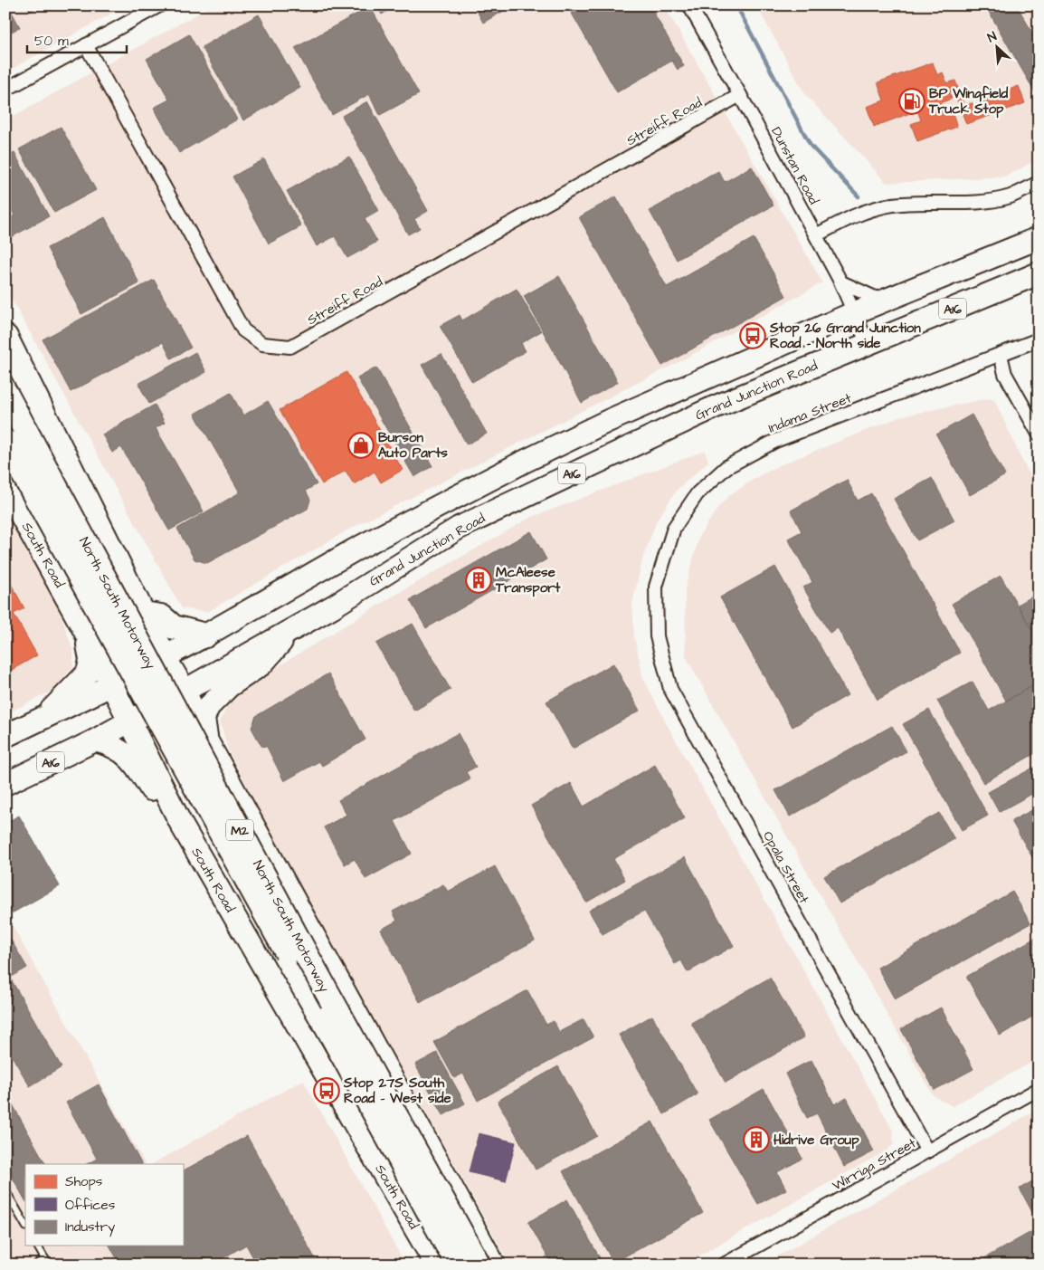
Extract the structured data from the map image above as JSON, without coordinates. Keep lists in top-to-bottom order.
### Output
{
  "streets": {
    "highway": [
      "A16",
      "Grand Junction Road",
      "South Road",
      "North South Motorway",
      "M2"
    ],
    "street": [
      "Streiff Road",
      "Dunstan Road",
      "Indama Street",
      "Opala Street",
      "Wirriga Street"
    ]
  },
  "crossings": [
    ["Streiff Road", "Dunstan Road"],
    ["Dunstan Road", "A16"],
    ["Dunstan Road", "Grand Junction Road"],
    ["A16", "South Road"],
    ["Grand Junction Road", "South Road"],
    ["Indama Street", "Opala Street"],
    ["Opala Street", "Wirriga Street"]
  ],
  "places": {
    "fuel station": ["BP Wingfield Truck Stop"],
    "bus stop": ["Stop 26 Grand Junction Road - North side", "Stop 27S South Road - West side"],
    "shop": ["Burson Auto Parts"],
    "building": ["McAleese Transport", "Hidrive Group"]
  },
  "legend": ["Shops", "Offices", "Industry"],
  "scale_bar": "50 m",
  "north": "top left"
}
